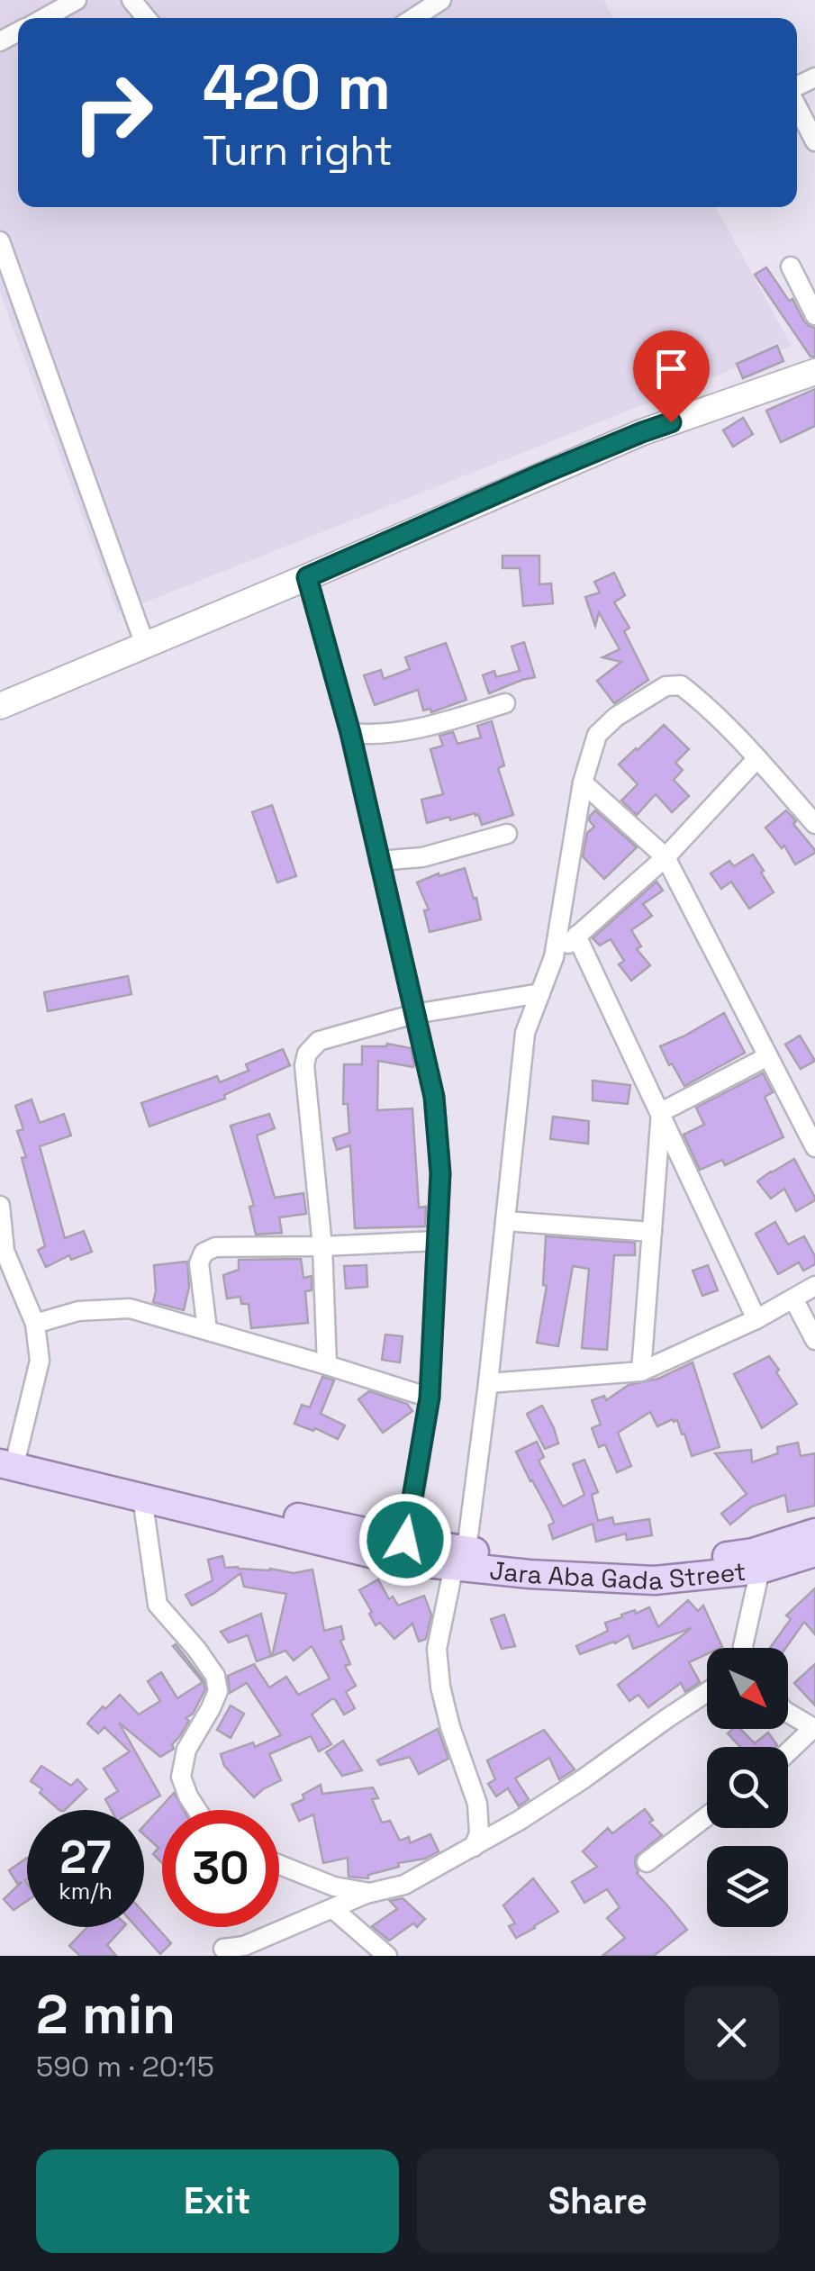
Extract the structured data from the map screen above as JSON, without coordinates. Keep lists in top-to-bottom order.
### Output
{
  "streets": {
    "main road": ["Jara Aba Gada Street"]
  },
  "north": "bottom right",
  "page": {
    "turn": ["420 m", "Turn right"],
    "speed": "27 km/h",
    "limit": "30",
    "heading": ["2 min", "590 m · 20:15"],
    "buttons": ["Exit", "Share"]
  }
}
